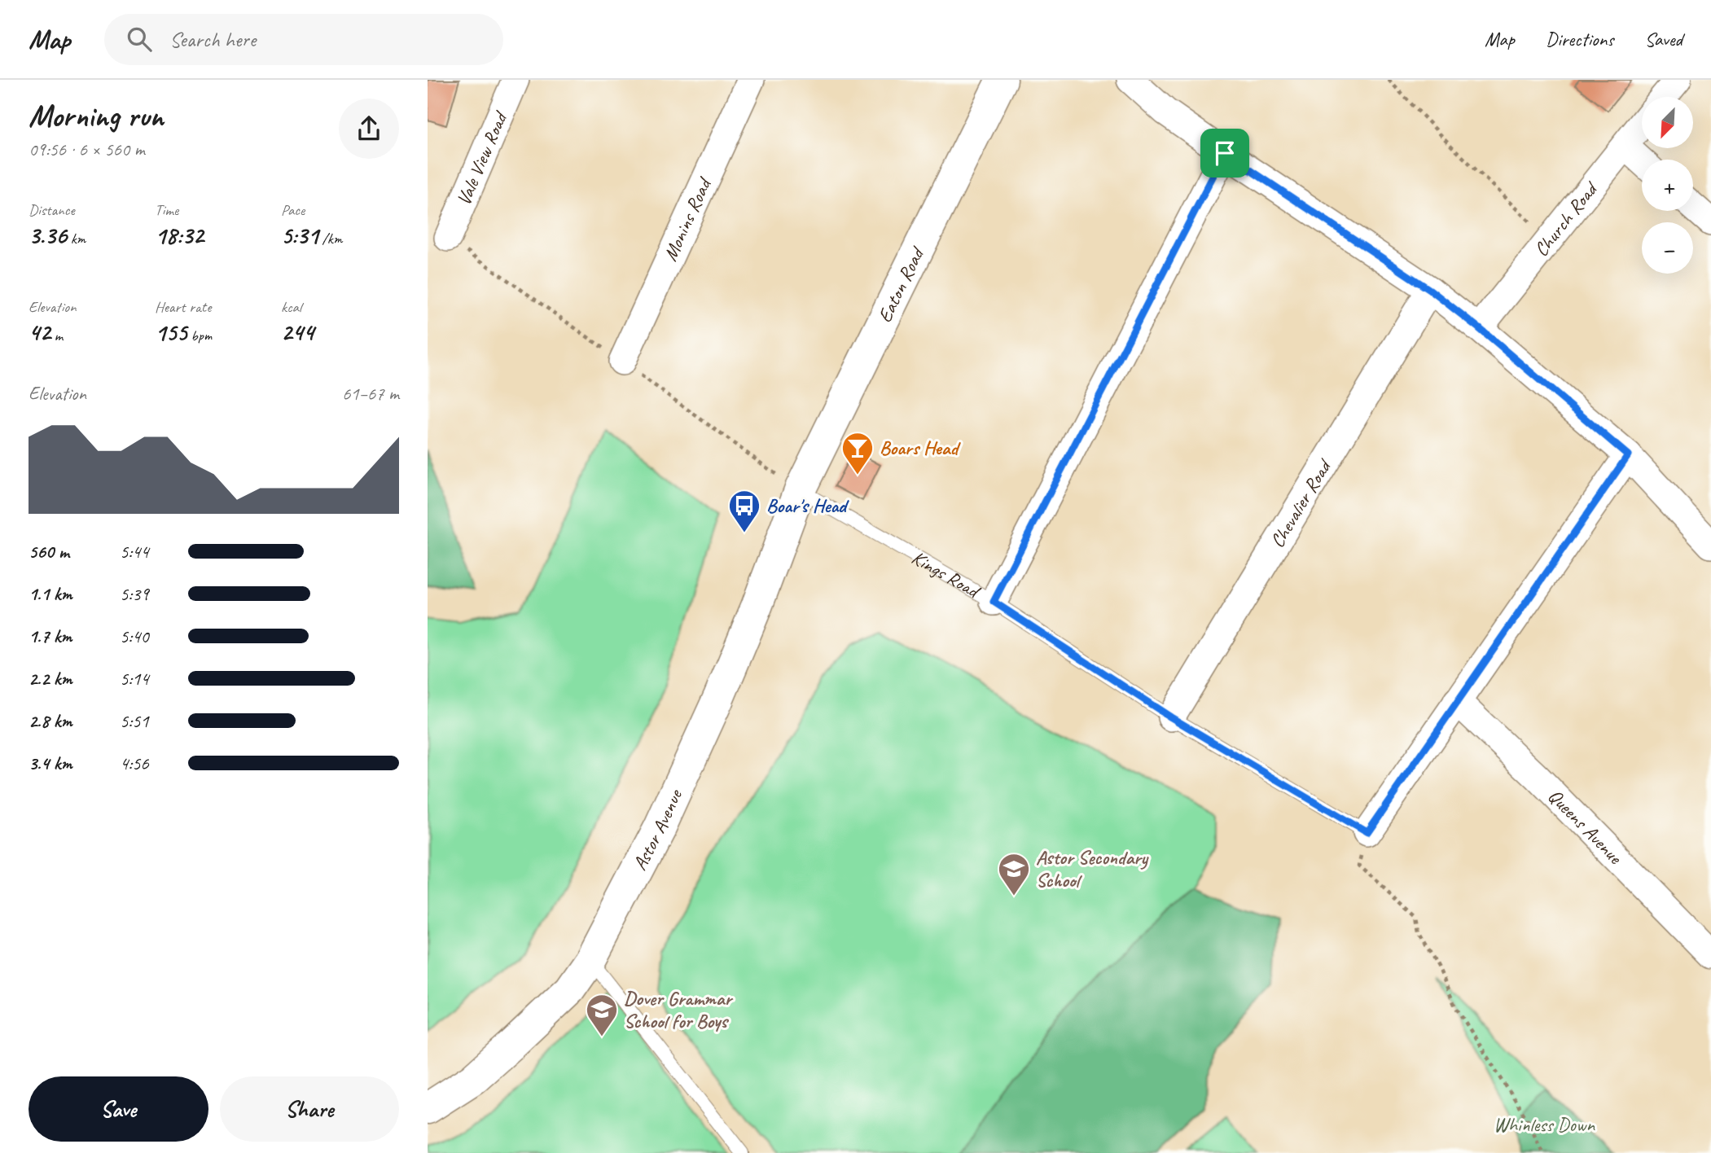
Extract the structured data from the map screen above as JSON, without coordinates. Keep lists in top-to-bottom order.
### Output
{
  "streets": {
    "street": [
      "Vale View Road",
      "Church Road",
      "Monins Road",
      "Eaton Road",
      "Chevalier Road",
      "Kings Road",
      "Queens Avenue",
      "Astor Avenue"
    ]
  },
  "crossings": [
    ["Eaton Road", "Kings Road"],
    ["Eaton Road", "Astor Avenue"],
    ["Chevalier Road", "Kings Road"],
    ["Kings Road", "Queens Avenue"],
    ["Kings Road", "Astor Avenue"]
  ],
  "parks": ["Whinless Down"],
  "places": {
    "bar": ["Boars Head"],
    "bus stop": ["Boar's Head"],
    "school or university": ["Astor Secondary School", "Dover Grammar School for Boys"]
  },
  "north": "bottom left",
  "page": {
    "header": "Map",
    "search": "Search here",
    "nav": ["Map", "Directions", "Saved"],
    "heading": ["Morning run", "09:56 · 6 × 560 m"],
    "map_buttons": ["+", "−"],
    "stats": [
      ["Distance", "3.36 km"],
      ["Time", "18:32"],
      ["Pace", "5:31 /km"],
      ["Elevation", "42 m"],
      ["Heart rate", "155 bpm"],
      ["kcal", "244"]
    ],
    "chart": ["Elevation", "61–67 m"],
    "list": [
      {
        "name": "560 m",
        "note": "5:44"
      },
      {
        "name": "1.1 km",
        "note": "5:39"
      },
      {
        "name": "1.7 km",
        "note": "5:40"
      },
      {
        "name": "2.2 km",
        "note": "5:14"
      },
      {
        "name": "2.8 km",
        "note": "5:51"
      },
      {
        "name": "3.4 km",
        "note": "4:56"
      }
    ],
    "buttons": ["Save", "Share"]
  }
}
